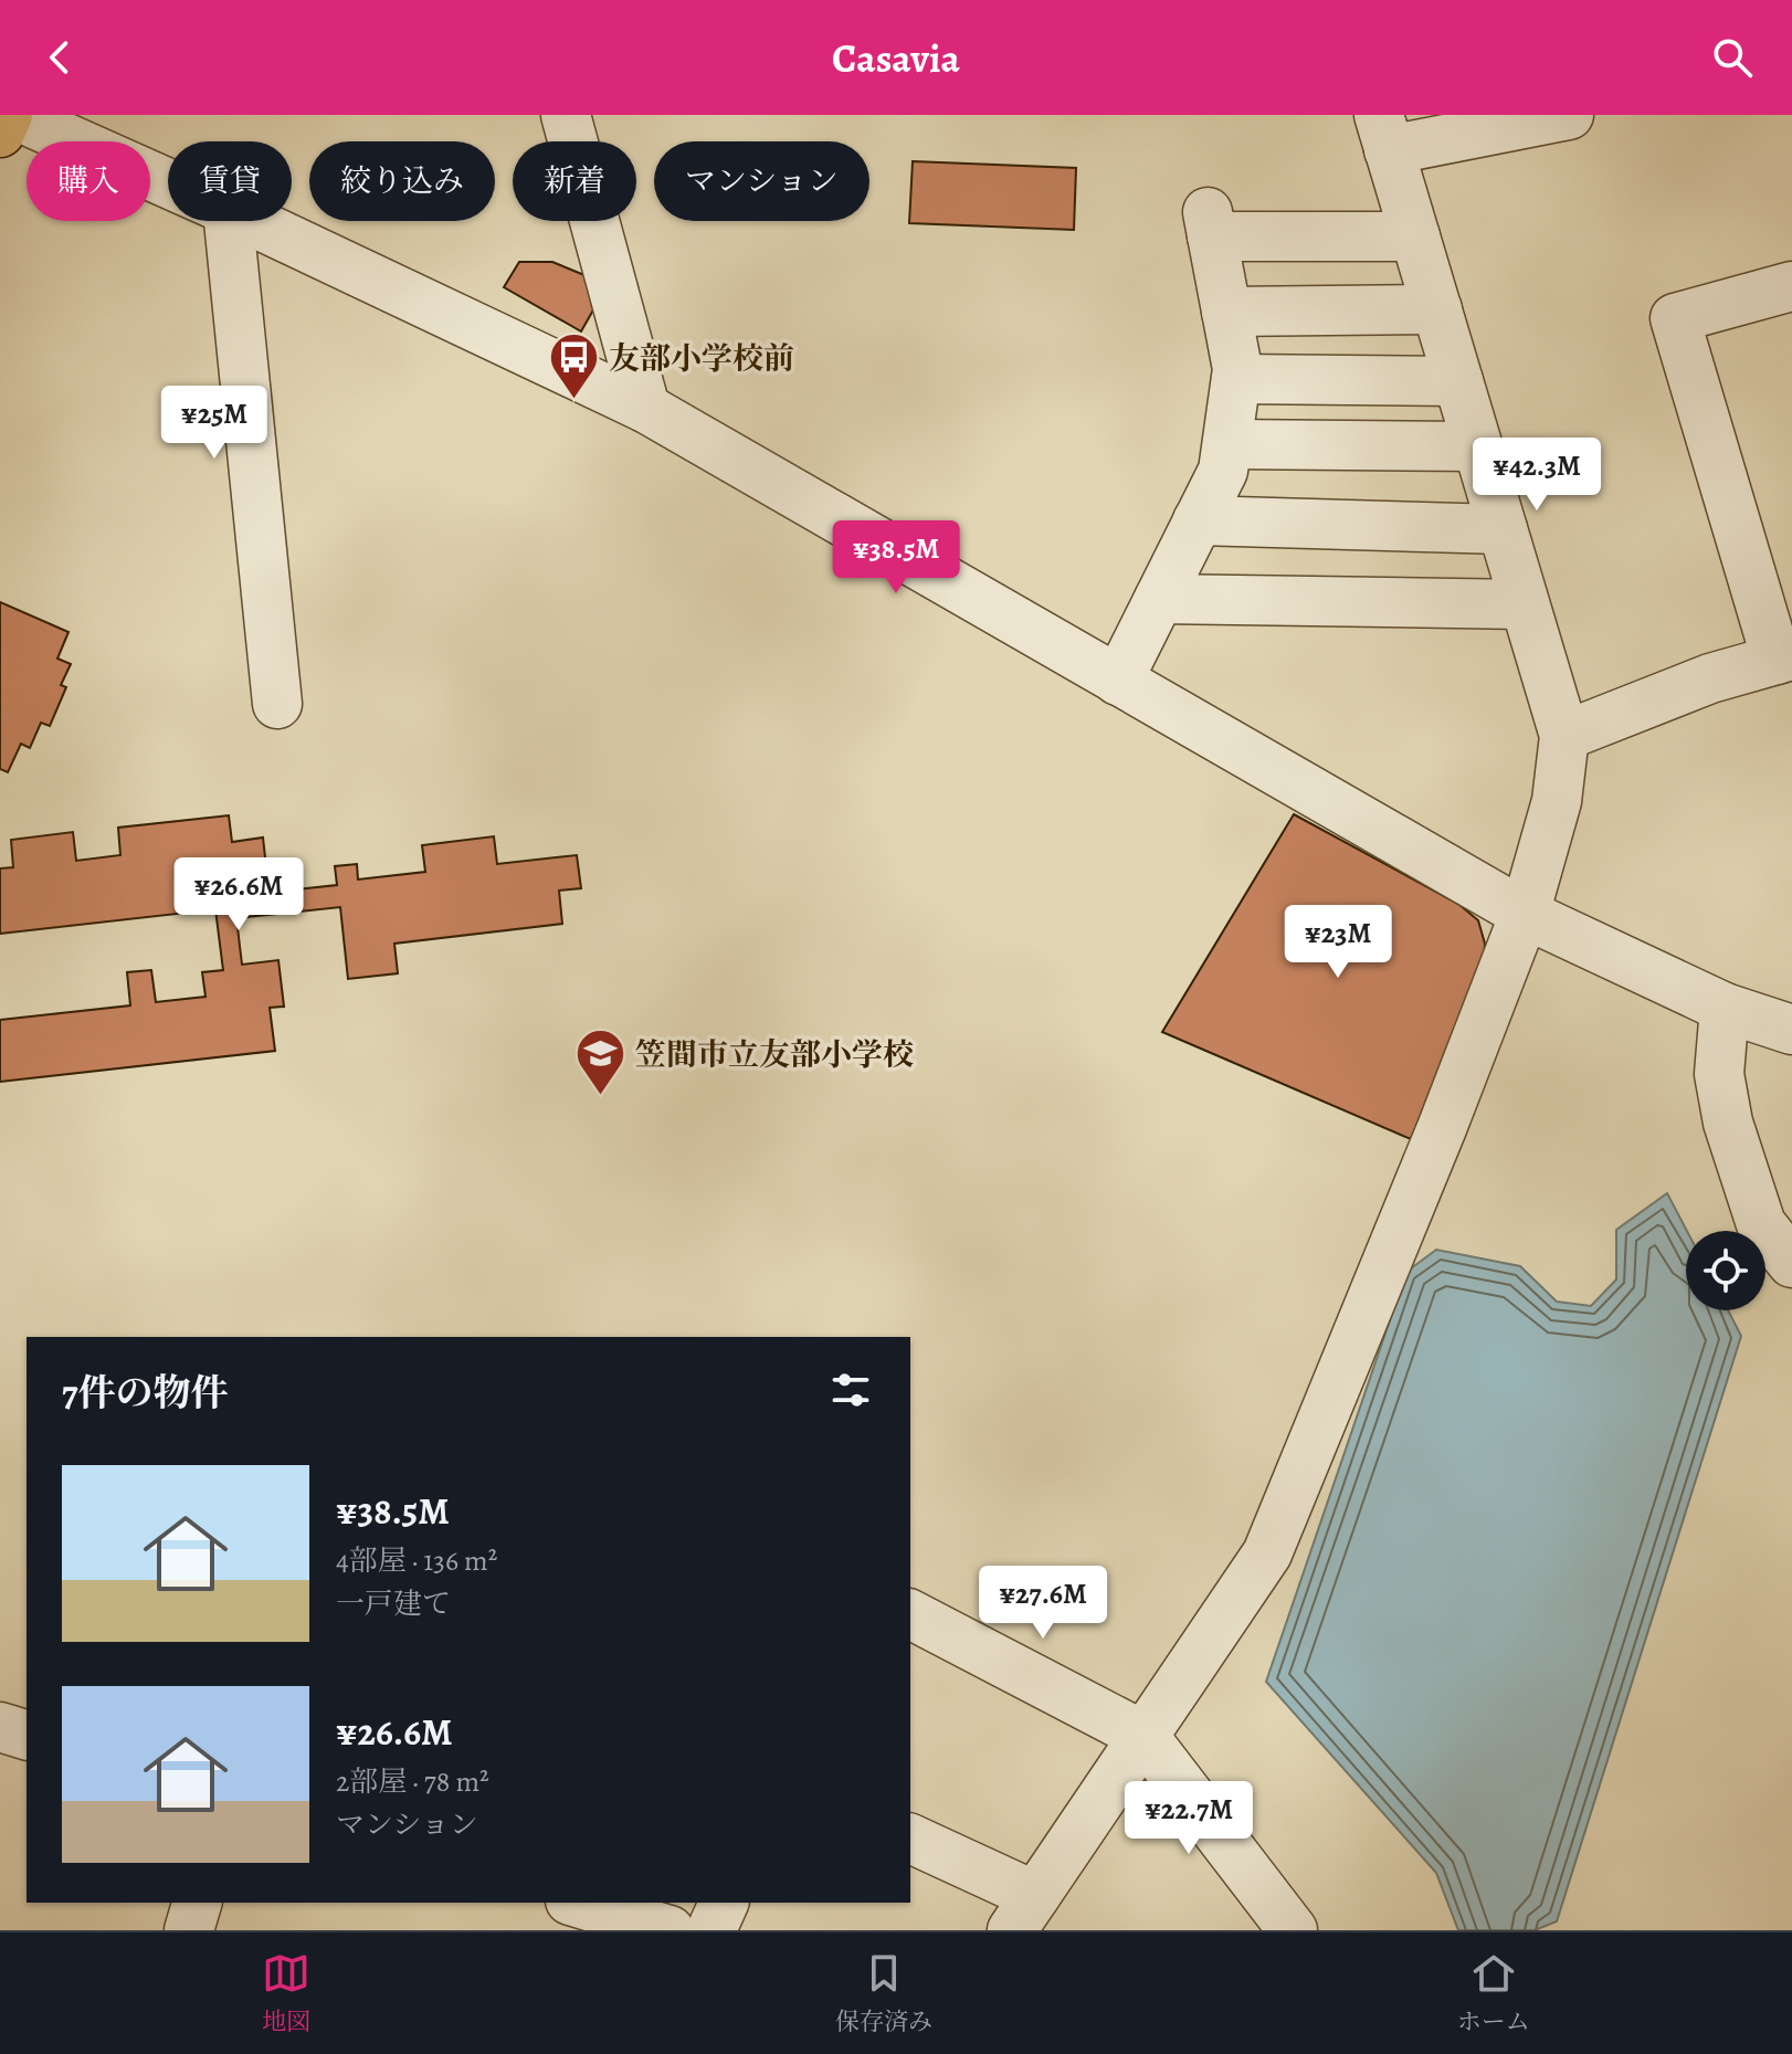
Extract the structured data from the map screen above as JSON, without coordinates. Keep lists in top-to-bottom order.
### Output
{
  "places": {
    "bus stop": ["友部小学校前"],
    "school or university": ["笠間市立友部小学校"]
  },
  "page": {
    "header": "Casavia",
    "chip": [
      "購入",
      "賃貸",
      "絞り込み",
      "新着",
      "マンション"
    ],
    "price": [
      "¥25M",
      "¥42.3M",
      "¥38.5M",
      "¥26.6M",
      "¥23M",
      "¥27.6M",
      "¥22.7M"
    ],
    "heading": "7件の物件",
    "list": [
      {
        "name": "¥38.5M",
        "note": "4部屋 · 136 m² · 一戸建て"
      },
      {
        "name": "¥26.6M",
        "note": "2部屋 · 78 m² · マンション"
      }
    ],
    "tabs": ["地図", "保存済み", "ホーム"]
  }
}
